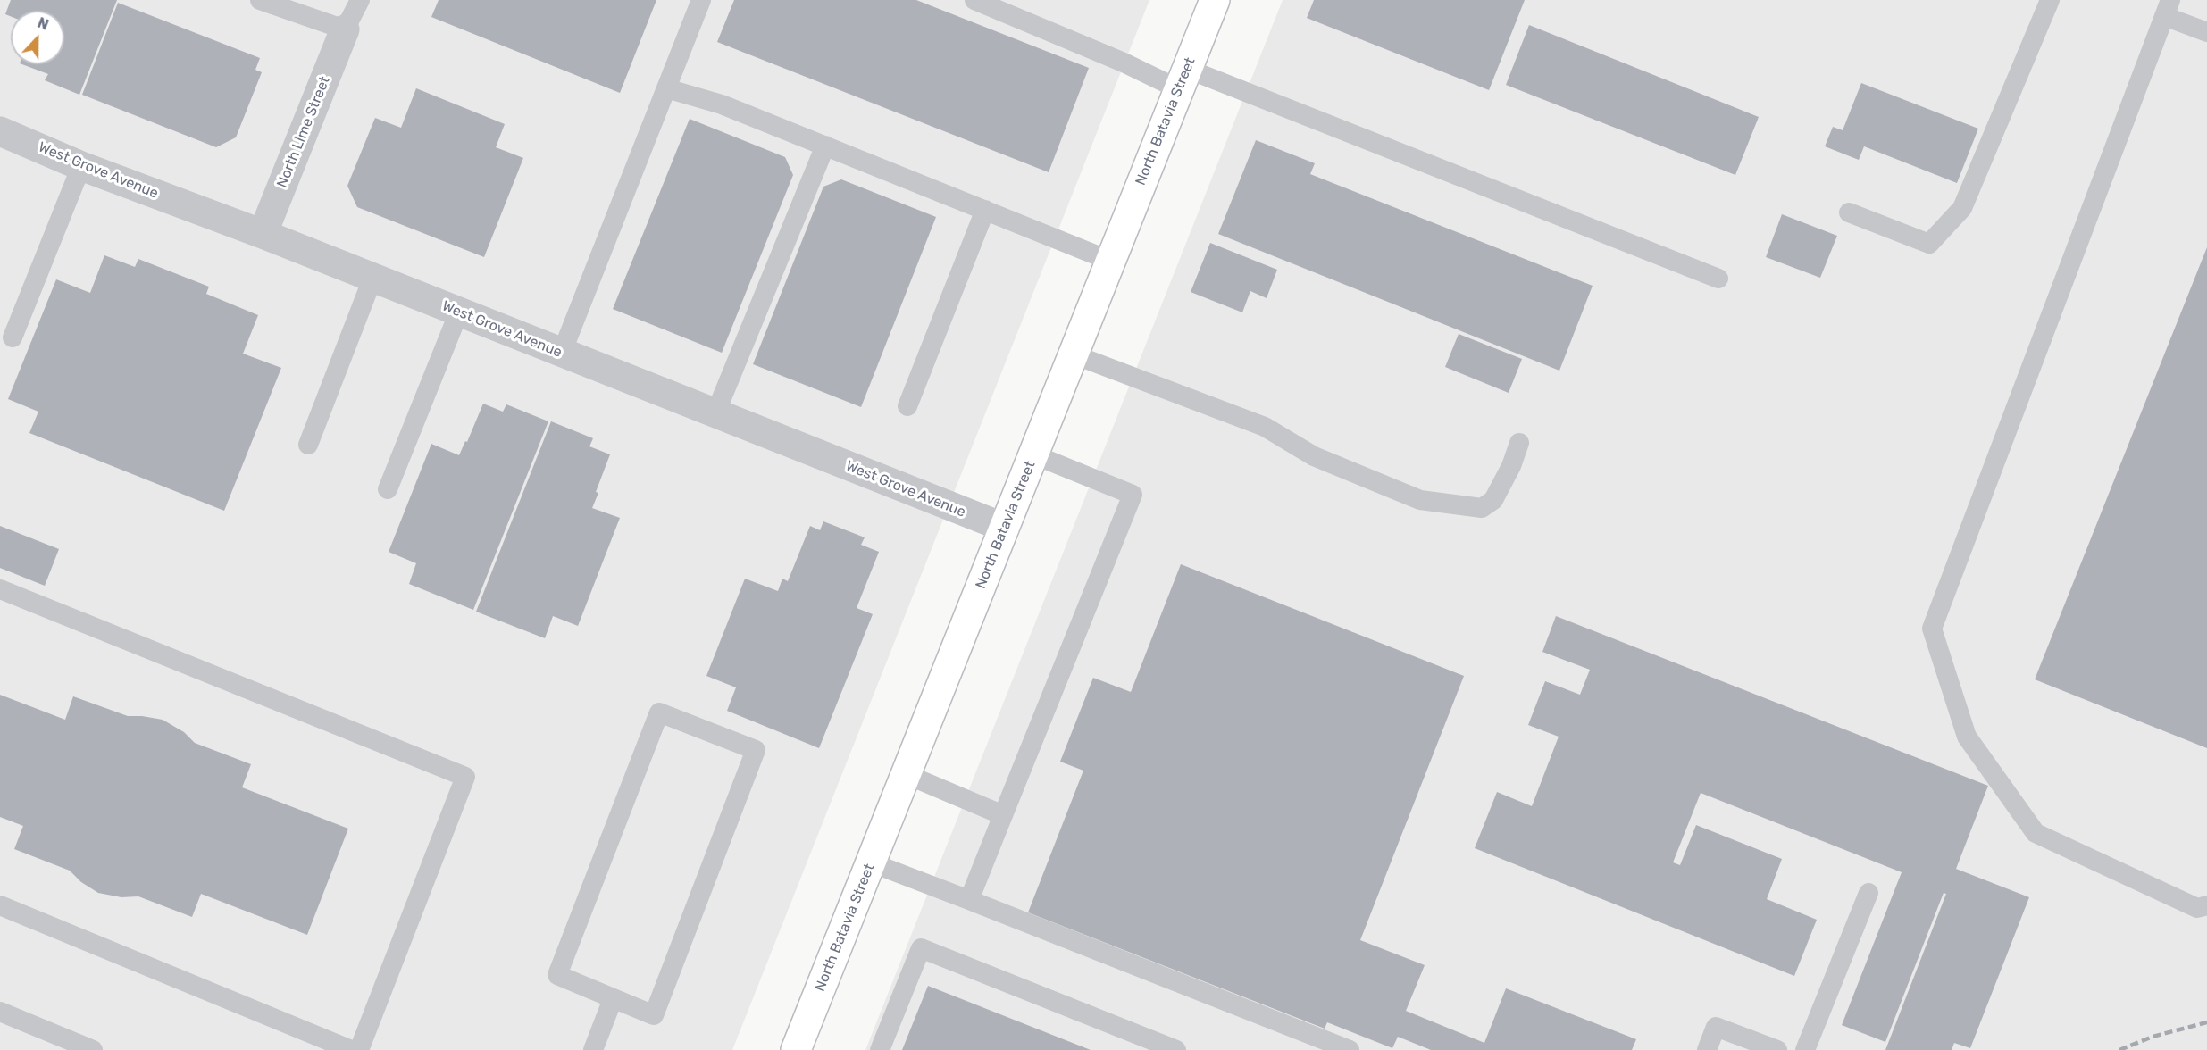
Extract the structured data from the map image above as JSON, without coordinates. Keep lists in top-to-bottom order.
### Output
{
  "streets": {
    "main road": ["North Batavia Street"],
    "street": ["North Lime Street", "West Grove Avenue"]
  },
  "crossings": [
    ["North Batavia Street", "West Grove Avenue"],
    ["North Lime Street", "West Grove Avenue"]
  ],
  "north": "top"
}
